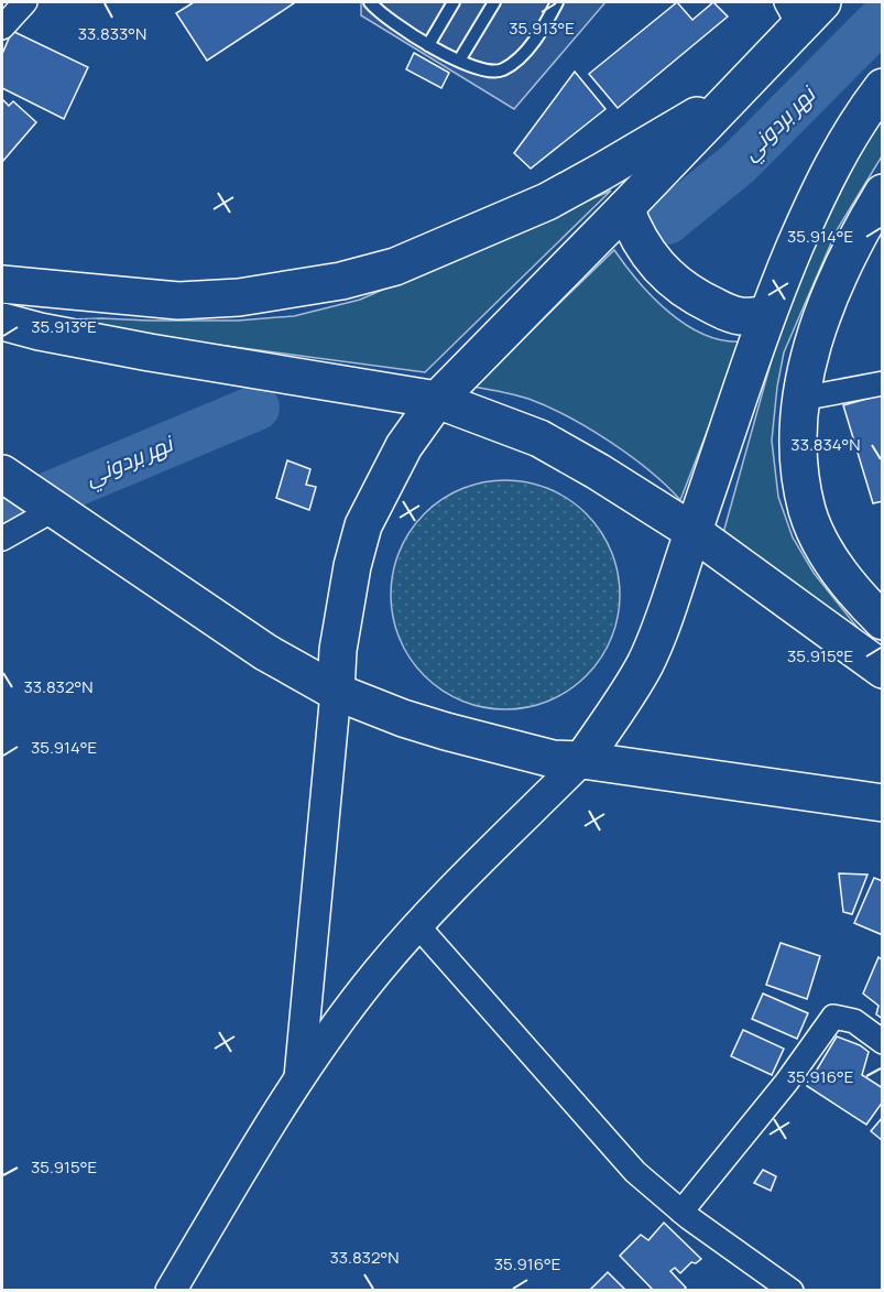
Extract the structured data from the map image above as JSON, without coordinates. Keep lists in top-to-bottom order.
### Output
{
  "water": ["نهر بردوني"],
  "coordinates": [
    "35.913°E",
    "33.833°N",
    "35.914°E",
    "33.834°N",
    "35.915°E",
    "33.832°N",
    "35.916°E"
  ]
}
